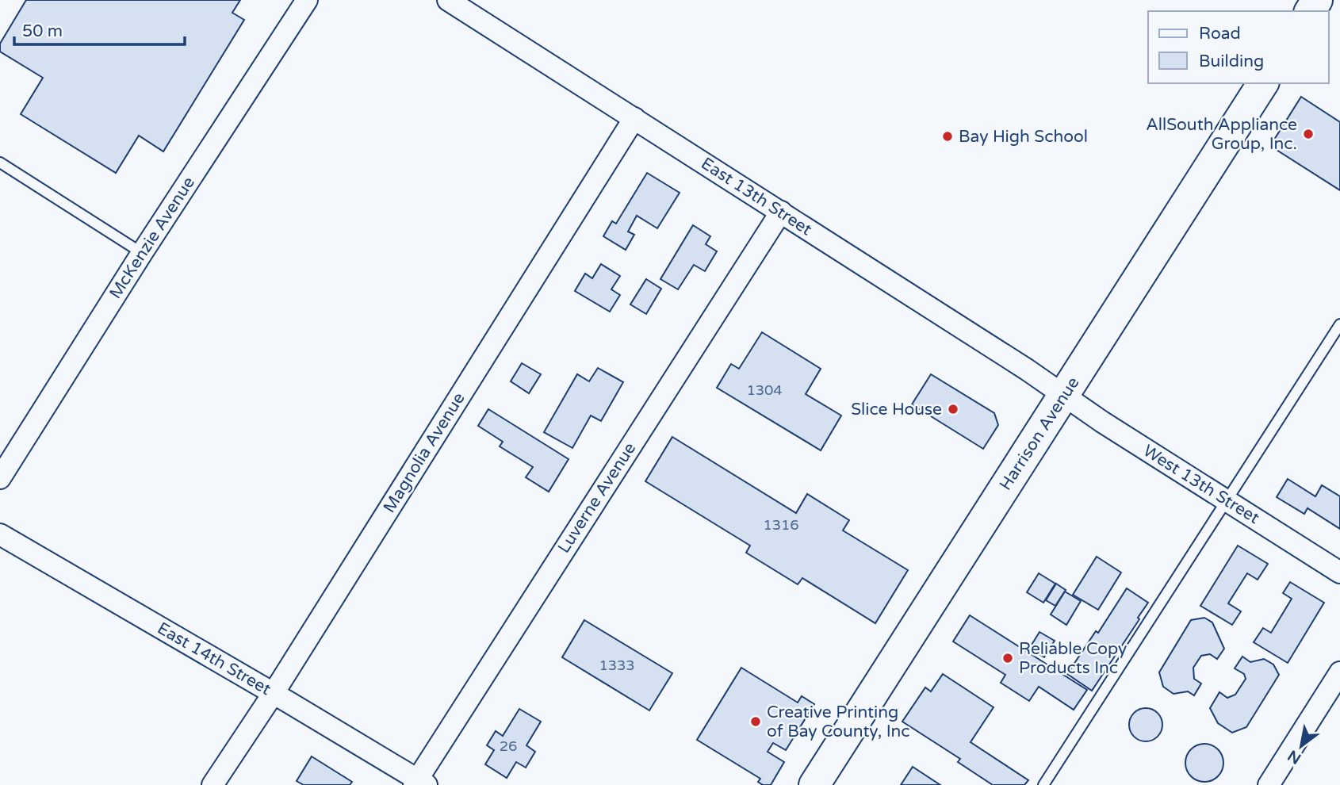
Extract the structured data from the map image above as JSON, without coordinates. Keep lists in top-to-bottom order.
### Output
{
  "streets": {
    "main road": ["Harrison Avenue"],
    "street": [
      "East 13th Street",
      "McKenzie Avenue",
      "Magnolia Avenue",
      "West 13th Street",
      "Luverne Avenue",
      "East 14th Street"
    ]
  },
  "crossings": [
    ["East 13th Street", "Harrison Avenue"],
    ["East 13th Street", "Magnolia Avenue"],
    ["East 13th Street", "West 13th Street"],
    ["East 13th Street", "Luverne Avenue"],
    ["Harrison Avenue", "West 13th Street"],
    ["Magnolia Avenue", "East 14th Street"],
    ["Luverne Avenue", "East 14th Street"]
  ],
  "places": [
    "AllSouth Appliance Group, Inc.",
    "Bay High School",
    "Slice House",
    "Reliable Copy Products Inc",
    "Creative Printing of Bay County, Inc"
  ],
  "house_numbers": [
    "1304",
    "1316",
    "1333",
    "26"
  ],
  "legend": ["Road", "Building"],
  "scale_bar": "50 m",
  "north": "bottom left"
}
